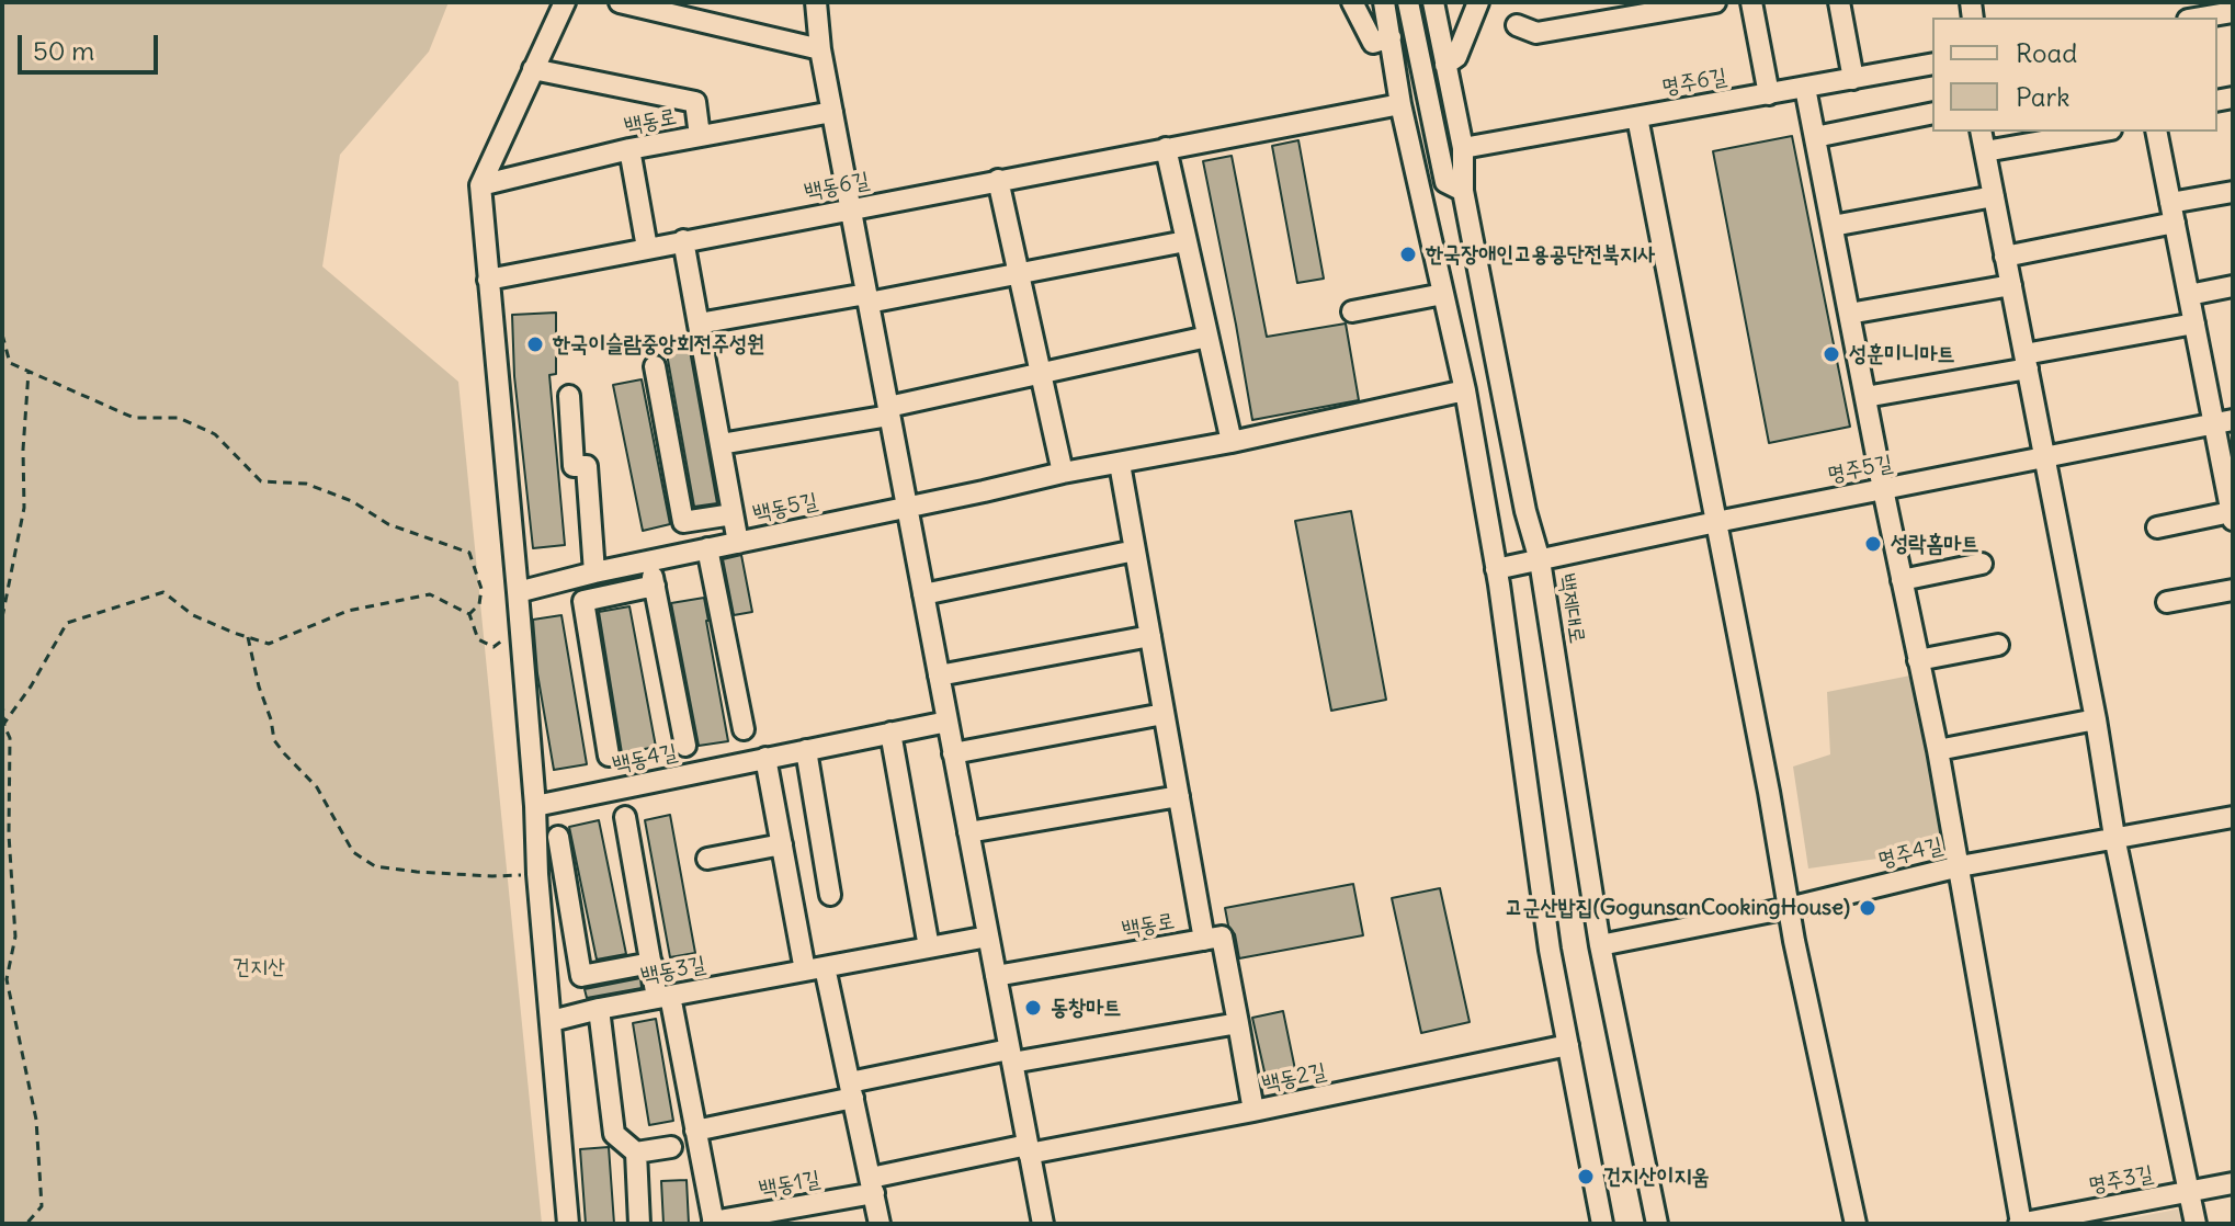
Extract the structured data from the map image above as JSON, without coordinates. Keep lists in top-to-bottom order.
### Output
{
  "streets": {
    "street": [
      "명주6길",
      "백동로",
      "백동6길",
      "명주5길",
      "백동5길",
      "백제대로",
      "백동4길",
      "명주4길",
      "백동3길",
      "백동2길",
      "명주3길",
      "백동1길"
    ]
  },
  "crossings": [
    ["명주6길", "백제대로"],
    ["백동로", "백동2길"],
    ["명주5길", "백제대로"],
    ["백제대로", "명주4길"]
  ],
  "parks": ["건지산"],
  "places": [
    "한국장애인고용공단전북지사",
    "한국이슬람중앙회전주성원",
    "성훈미니마트",
    "성락홈마트",
    "고군산밥집(GogunsanCookingHouse)",
    "동창마트",
    "건지산이지움"
  ],
  "legend": ["Road", "Park"],
  "scale_bar": "50 m"
}
